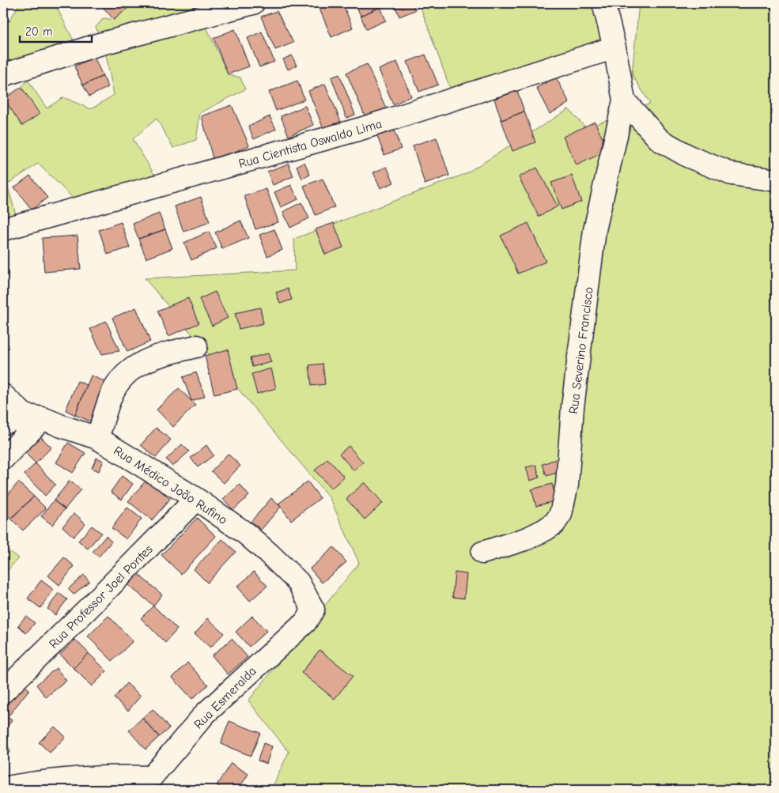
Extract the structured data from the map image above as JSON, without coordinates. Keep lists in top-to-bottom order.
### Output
{
  "streets": {
    "street": [
      "Rua Cientista Oswaldo Lima",
      "Rua Severino Francisco",
      "Rua Médico João Rufino",
      "Rua Professor Joel Pontes",
      "Rua Esmeralda"
    ]
  },
  "crossings": [
    ["Rua Médico João Rufino", "Rua Professor Joel Pontes"],
    ["Rua Médico João Rufino", "Rua Esmeralda"]
  ],
  "scale_bar": "20 m"
}
